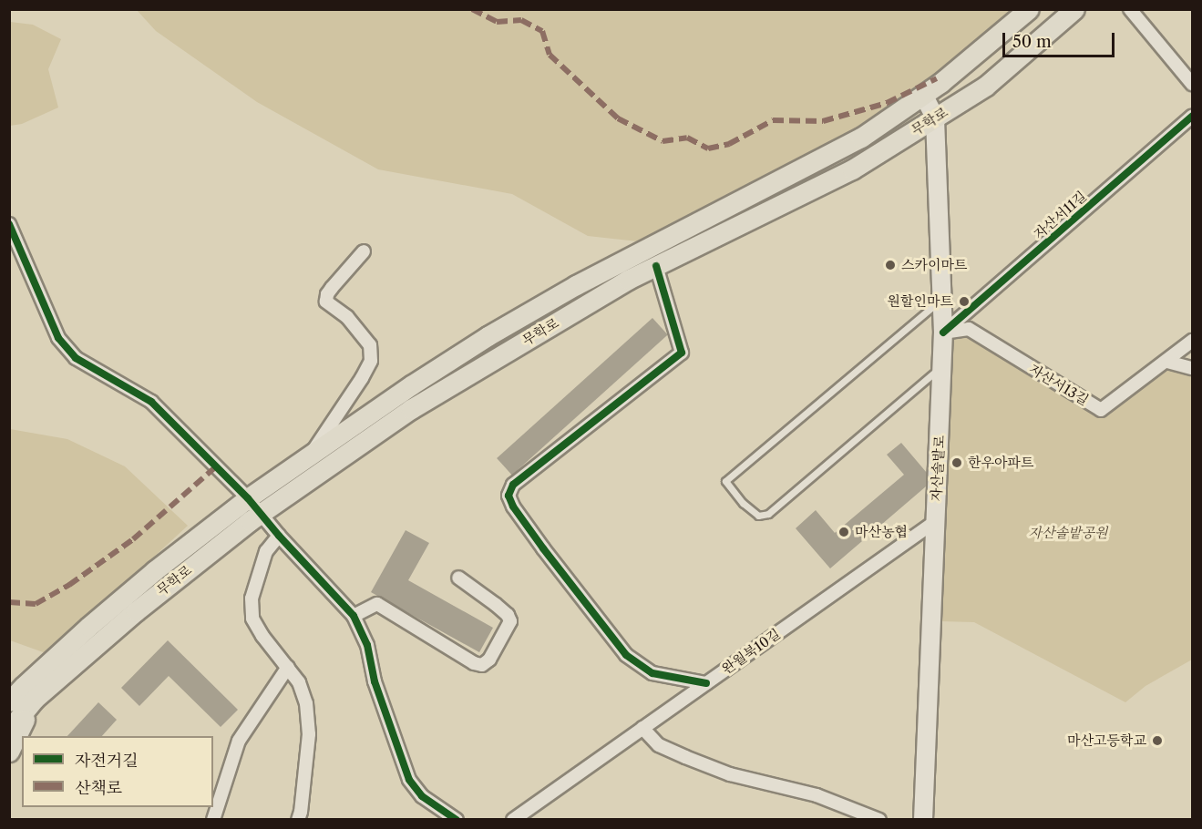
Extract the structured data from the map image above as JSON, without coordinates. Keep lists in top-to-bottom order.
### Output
{
  "streets": {
    "main road": ["무학로", "자산솔밭로"],
    "street": ["자산서11길", "자산서13길", "완월북10길"]
  },
  "crossings": [
    ["무학로", "자산솔밭로"],
    ["자산서11길", "자산서13길"],
    ["자산서11길", "자산솔밭로"],
    ["자산서13길", "자산솔밭로"],
    ["자산솔밭로", "완월북10길"]
  ],
  "parks": ["자산솔밭공원"],
  "places": [
    "스카이마트",
    "원할인마트",
    "한우아파트",
    "마산농협",
    "마산고등학교"
  ],
  "legend": ["자전거길", "산책로"],
  "scale_bar": "50 m"
}
